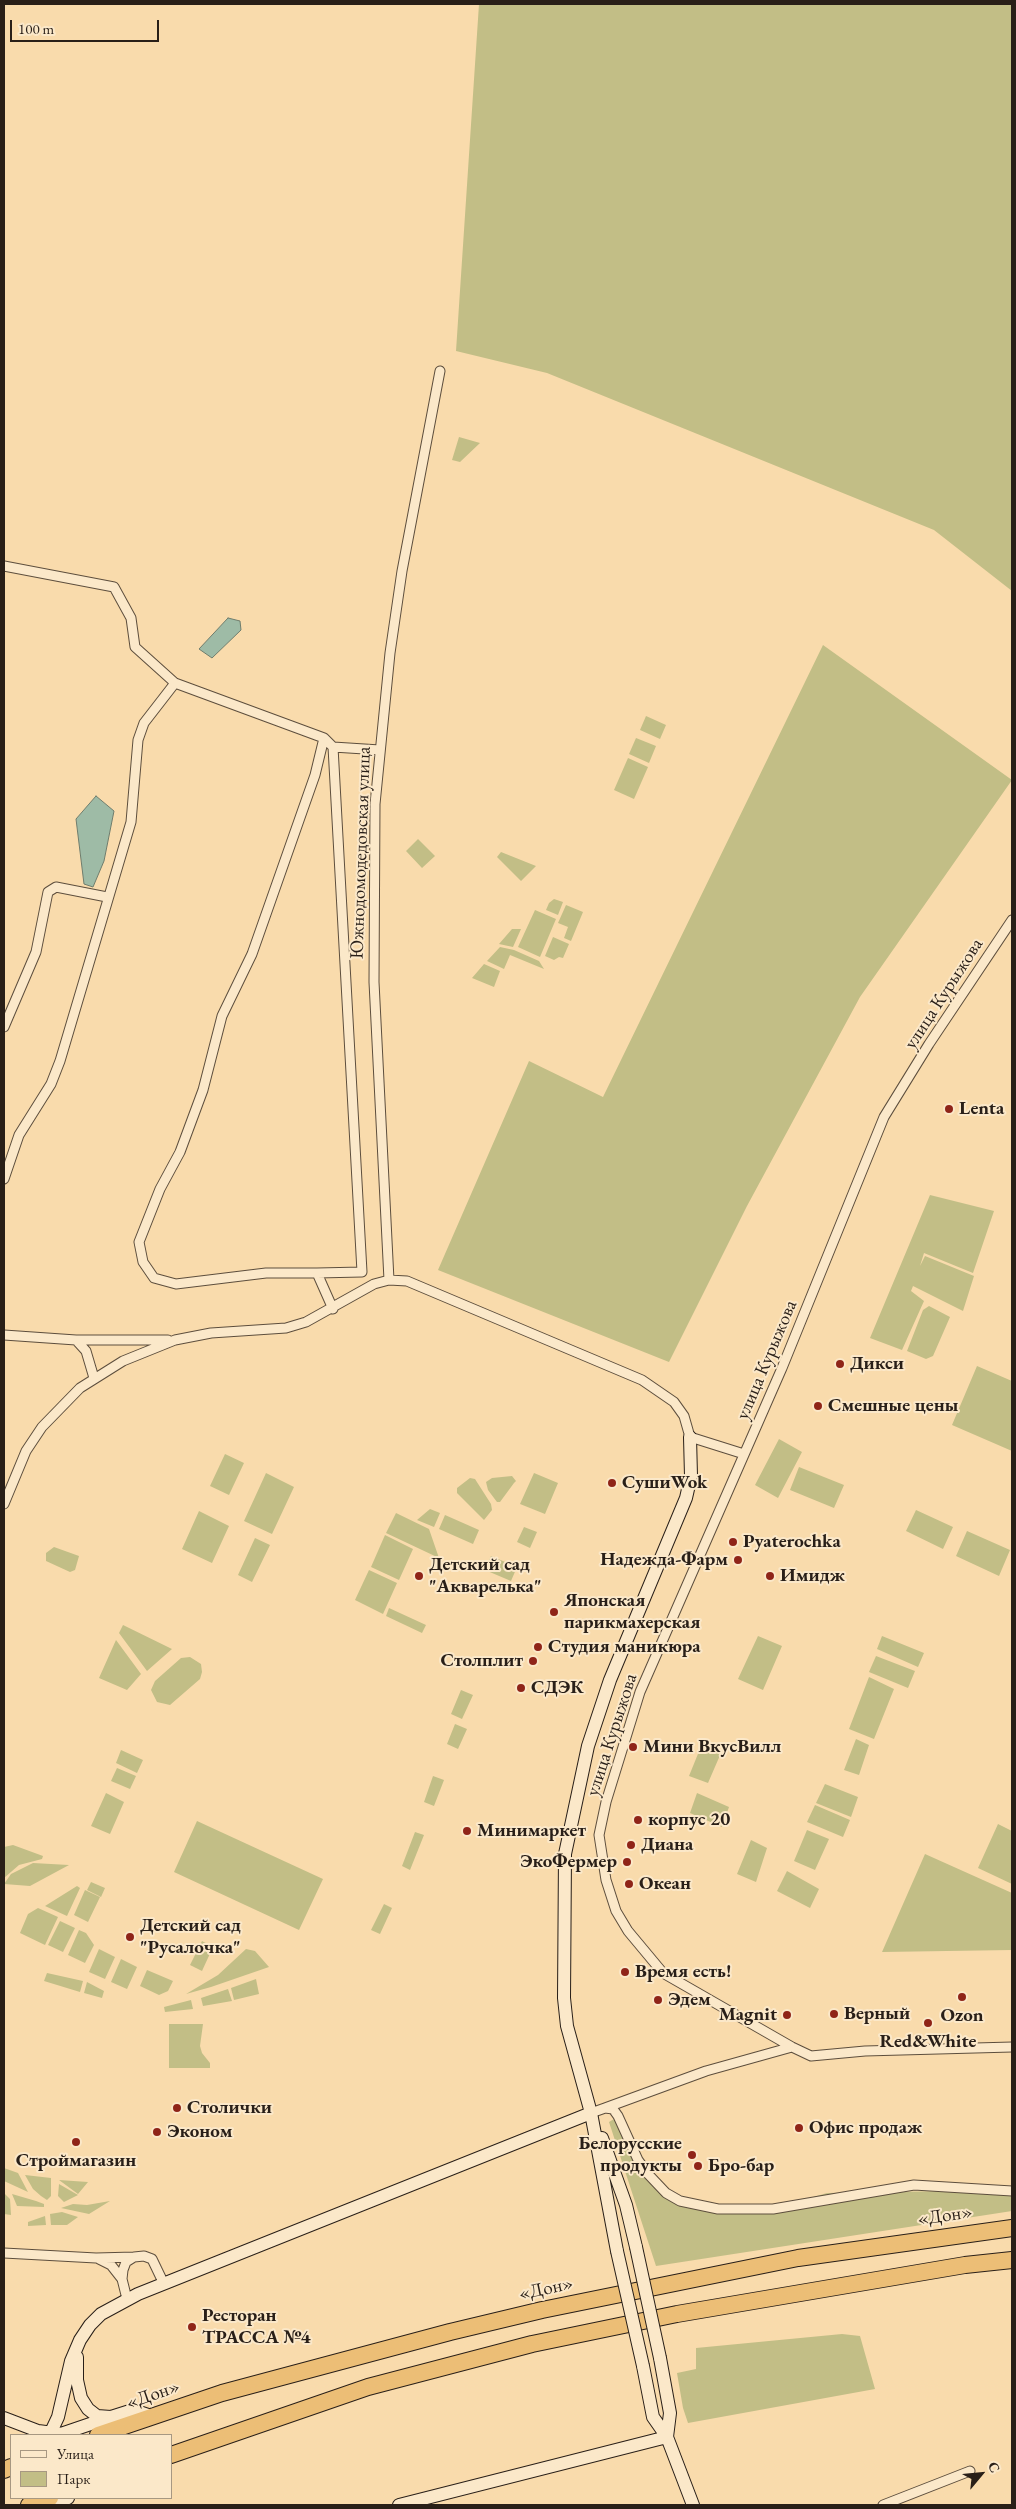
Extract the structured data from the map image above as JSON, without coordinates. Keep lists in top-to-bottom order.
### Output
{
  "streets": {
    "highway": ["«Дон»"],
    "street": ["Южнодомодедовская улица", "улица Курыжова"]
  },
  "places": [
    "Lenta",
    "Дикси",
    "Смешные цены",
    "СушиWok",
    "Pyaterochka",
    "Надежда-Фарм",
    "Детский сад \"Акварелька\"",
    "Имидж",
    "Японская парикмахерская",
    "Студия маникюра",
    "Столплит",
    "СДЭК",
    "Мини ВкусВилл",
    "корпус 20",
    "Минимаркет",
    "Диана",
    "ЭкоФермер",
    "Океан",
    "Детский сад \"Русалочка\"",
    "Время есть!",
    "Ozon",
    "Эдем",
    "Верный",
    "Magnit",
    "Red&White",
    "Столички",
    "Офис продаж",
    "Эконом",
    "Строймагазин",
    "Белорусские продукты",
    "Бро-бар",
    "Ресторан ТРАССА №4"
  ],
  "legend": ["Улица", "Парк"],
  "scale_bar": "100 m",
  "north": "top right"
}
